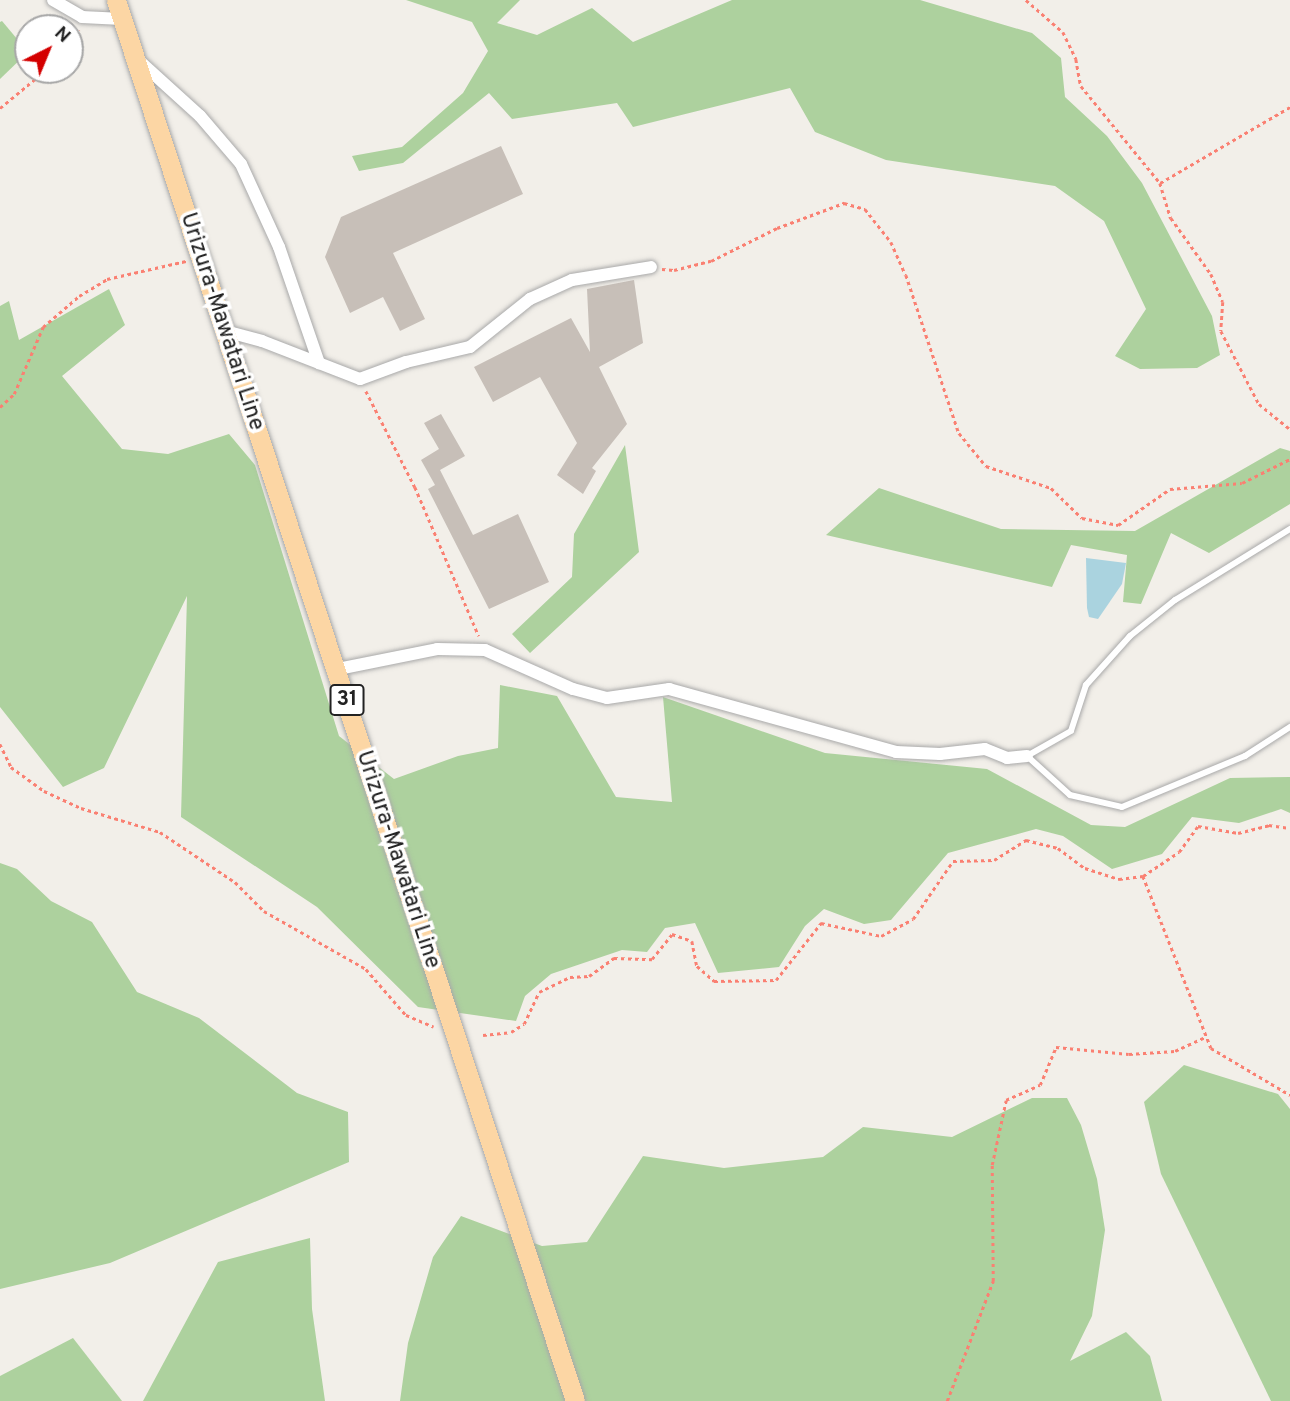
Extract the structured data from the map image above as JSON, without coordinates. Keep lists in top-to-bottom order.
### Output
{
  "streets": {
    "main road": ["Urizura-Mawatari Line", "31"]
  },
  "north": "top right"
}
